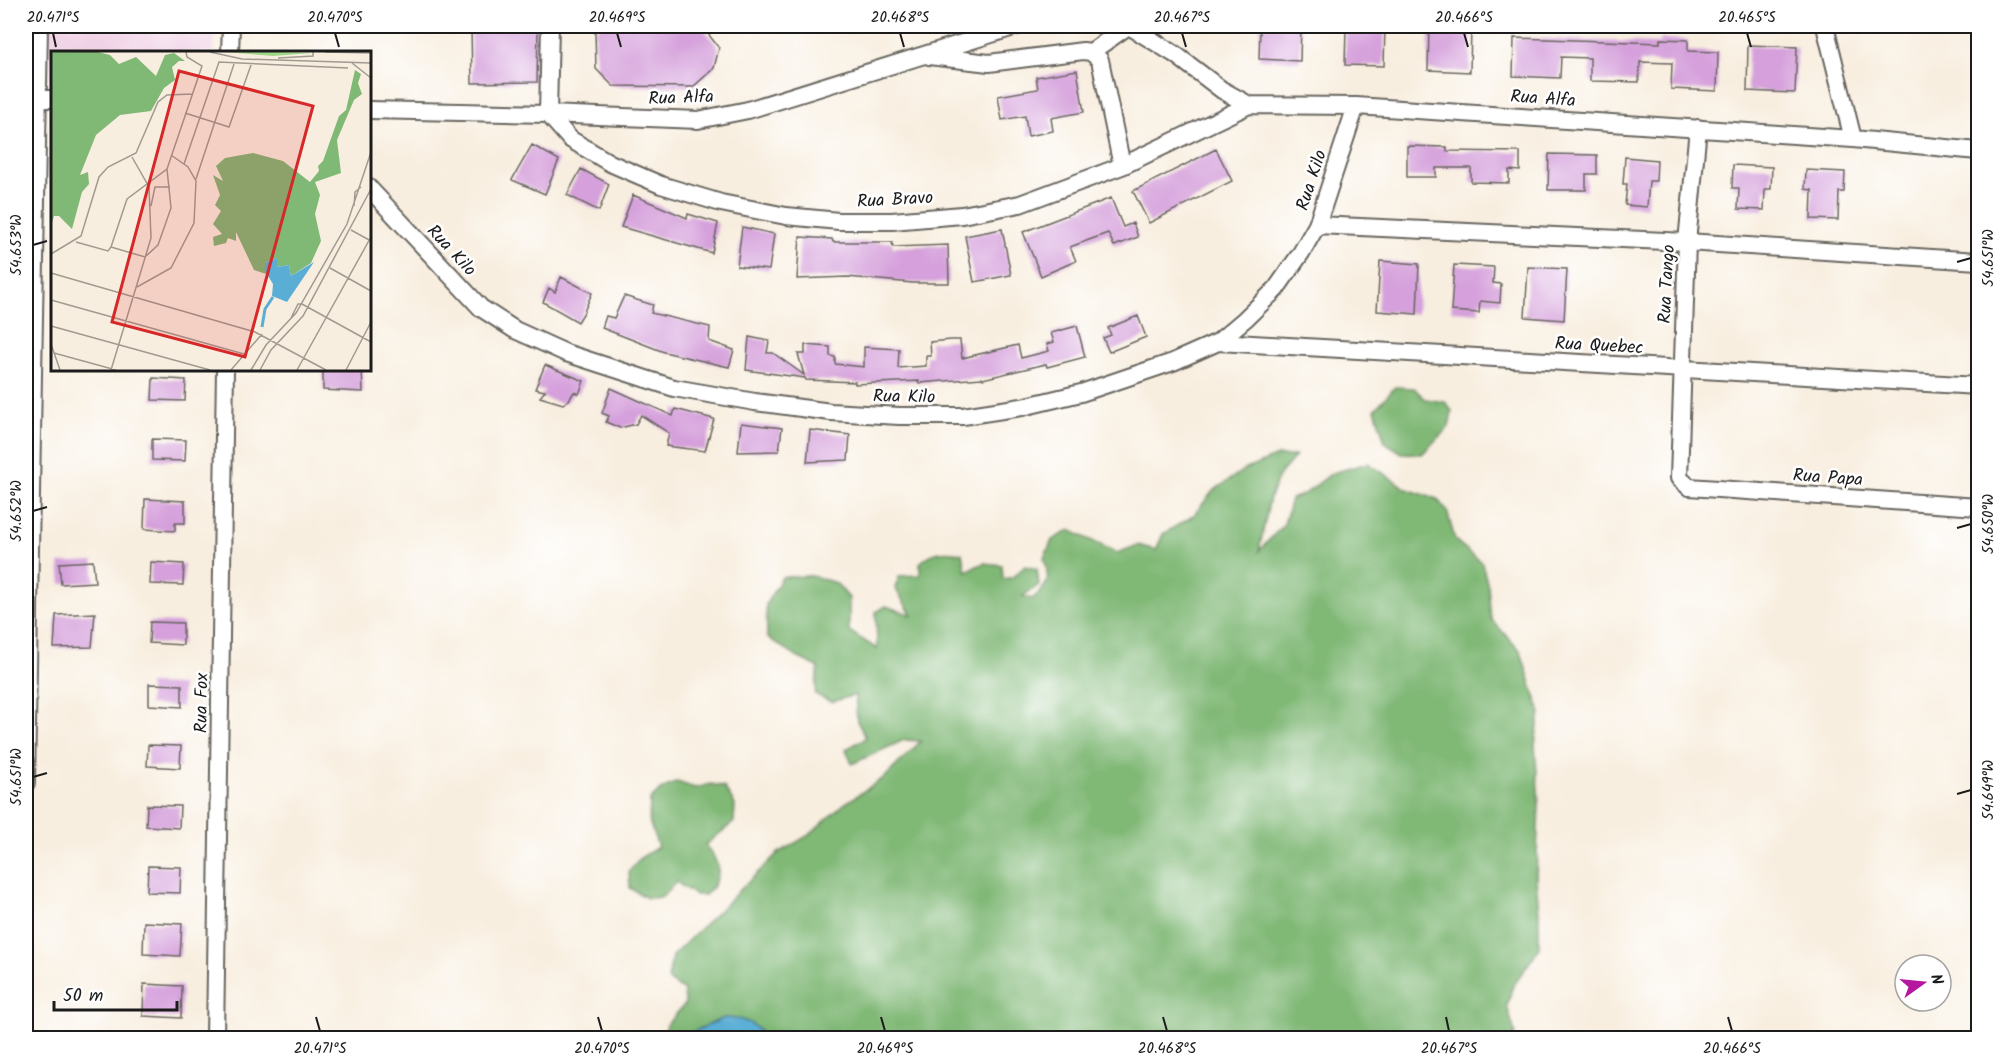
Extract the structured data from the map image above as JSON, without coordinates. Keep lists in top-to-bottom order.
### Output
{
  "streets": {
    "street": [
      "Rua Alfa",
      "Rua Kilo",
      "Rua Bravo",
      "Rua Tango",
      "Rua Quebec",
      "Rua Papa",
      "Rua Fox"
    ]
  },
  "crossings": [
    ["Rua Alfa", "Rua Kilo"],
    ["Rua Alfa", "Rua Bravo"],
    ["Rua Alfa", "Rua Tango"],
    ["Rua Kilo", "Rua Quebec"],
    ["Rua Tango", "Rua Quebec"],
    ["Rua Tango", "Rua Papa"]
  ],
  "scale_bar": "50 m",
  "north": "right",
  "coordinates": [
    "20.471°S",
    "20.470°S",
    "20.469°S",
    "20.468°S",
    "20.467°S",
    "20.466°S",
    "20.465°S",
    "54.653°W",
    "54.651°W",
    "54.652°W",
    "54.650°W",
    "54.649°W"
  ]
}
